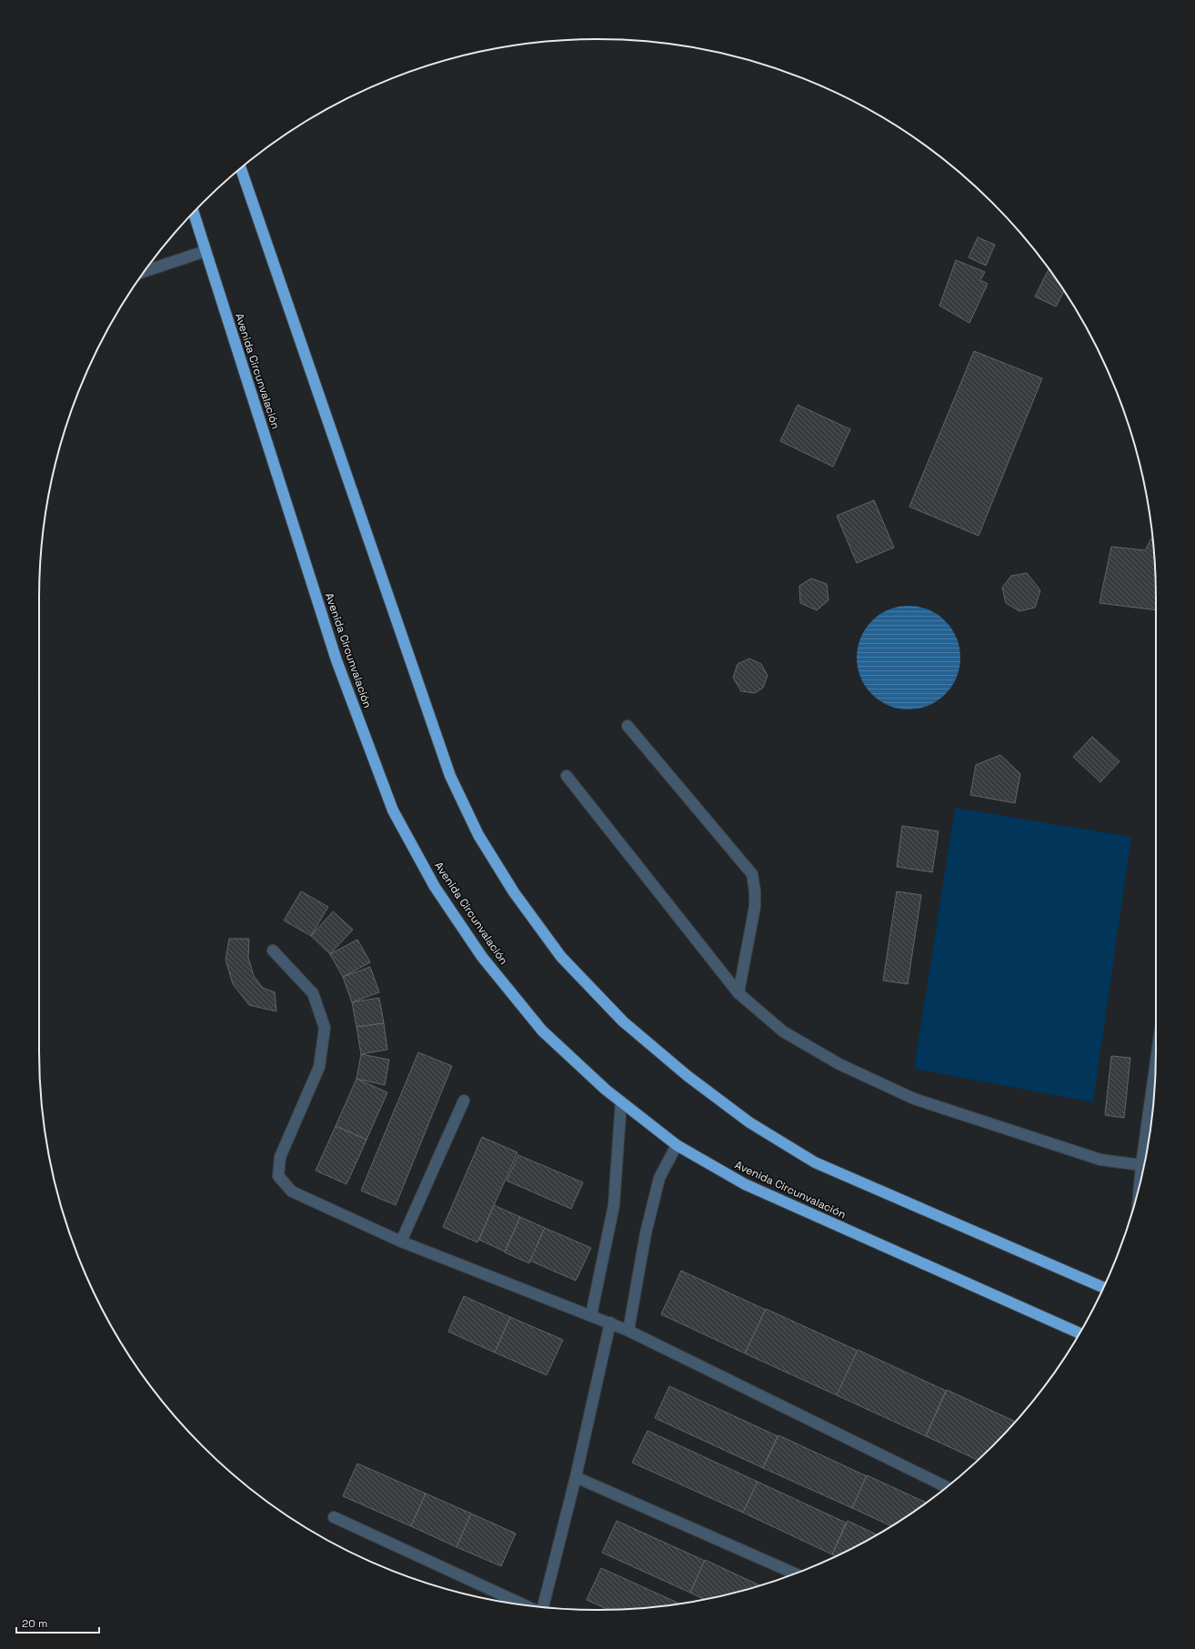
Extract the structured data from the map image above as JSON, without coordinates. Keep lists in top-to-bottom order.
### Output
{
  "streets": {
    "highway": ["Avenida Circunvalación"]
  },
  "scale_bar": "20 m"
}
